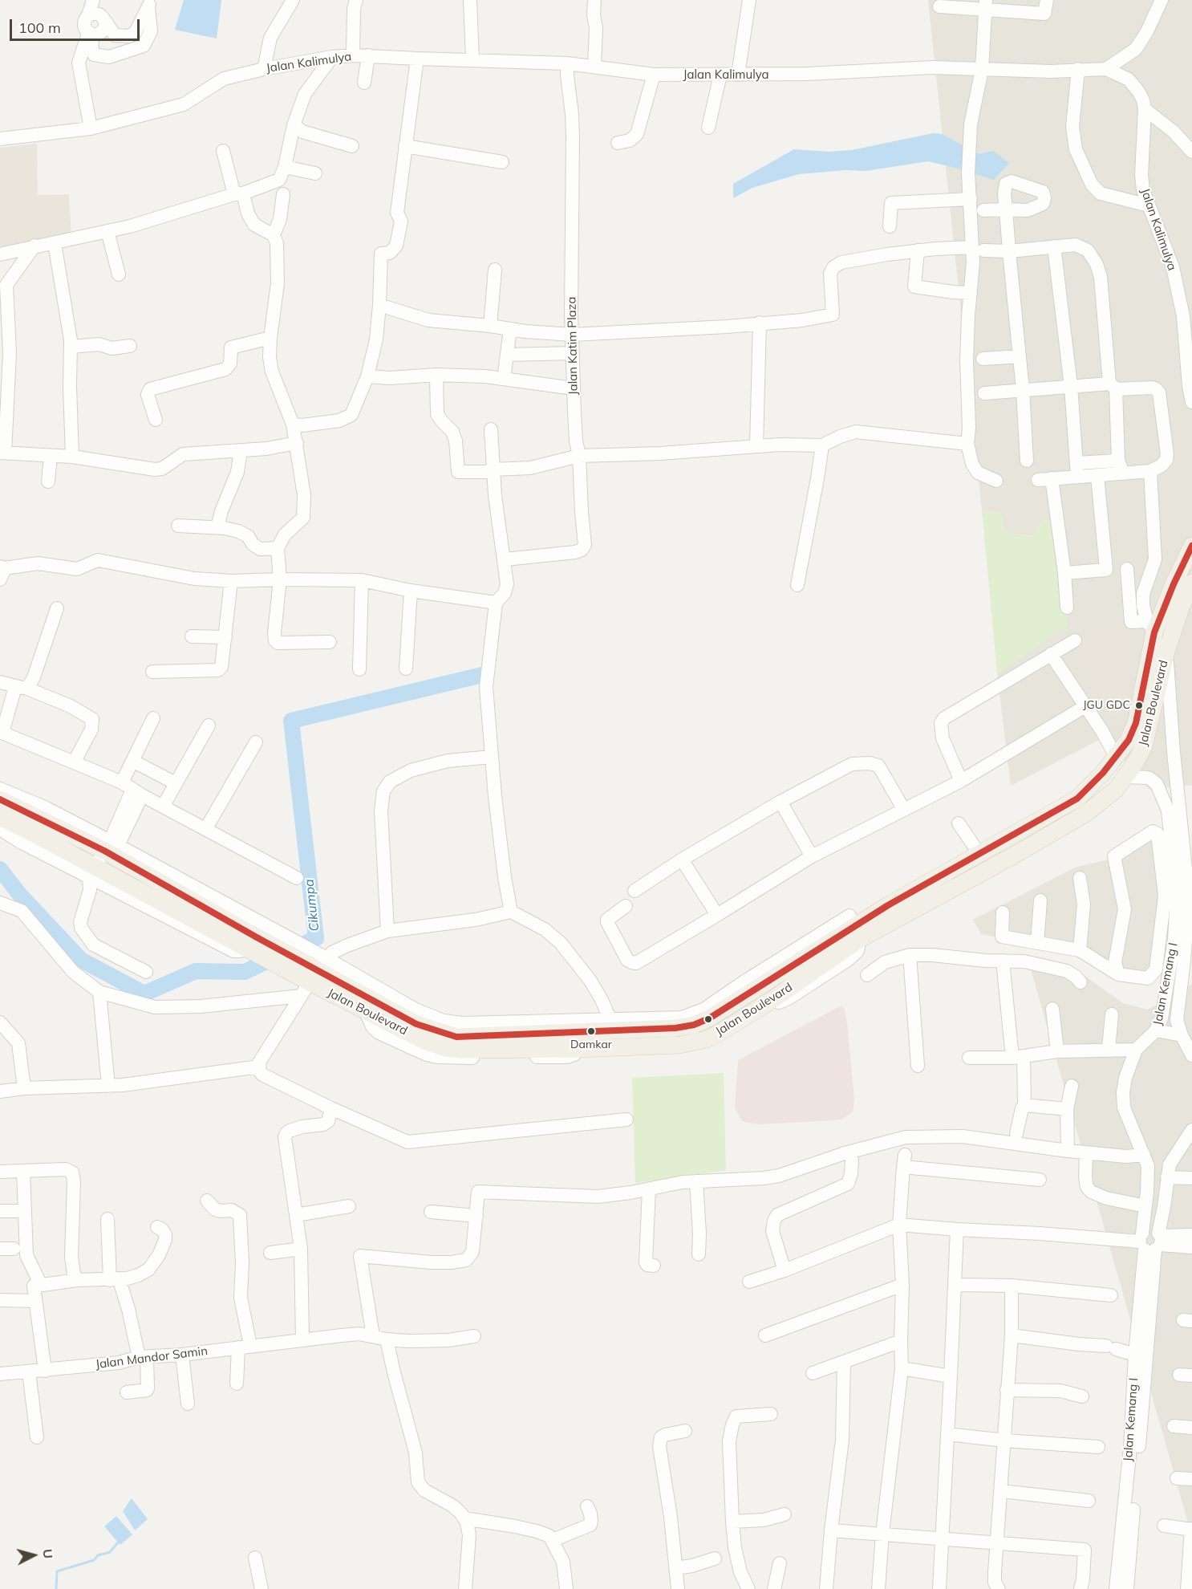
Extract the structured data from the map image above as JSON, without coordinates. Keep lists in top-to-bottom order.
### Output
{
  "streets": {
    "main road": ["Jalan Boulevard"],
    "street": [
      "Jalan Kalimulya",
      "Jalan Katim Plaza",
      "Jalan Kemang I",
      "Jalan Mandor Samin"
    ]
  },
  "crossings": [
    ["Jalan Kalimulya", "Jalan Katim Plaza"],
    ["Jalan Boulevard", "Jalan Kemang I"]
  ],
  "water": ["Cikumpa"],
  "places": ["JGU GDC", "Damkar"],
  "scale_bar": "100 m",
  "north": "right"
}
